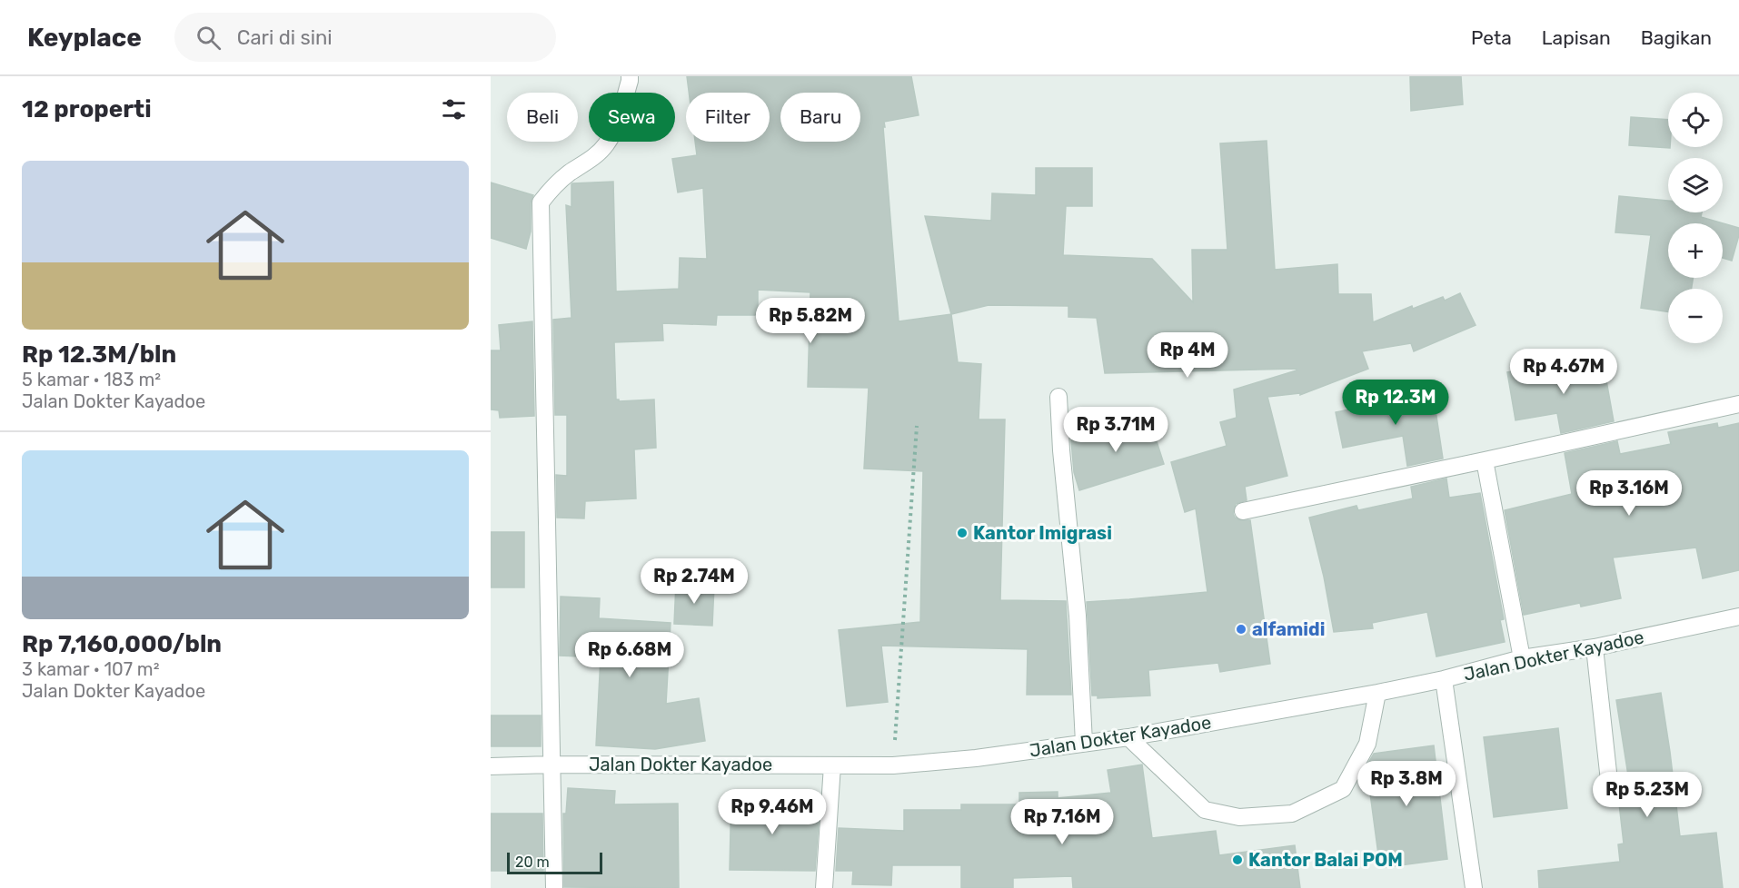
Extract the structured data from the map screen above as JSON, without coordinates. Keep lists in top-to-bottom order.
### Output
{
  "streets": {
    "street": ["Jalan Dokter Kayadoe"]
  },
  "places": ["Kantor Imigrasi", "alfamidi", "Kantor Balai POM"],
  "scale_bar": "20 m",
  "page": {
    "header": "Keyplace",
    "search": "Cari di sini",
    "nav": ["Peta", "Lapisan", "Bagikan"],
    "heading": "12 properti",
    "map_buttons": ["+", "−"],
    "chip": [
      "Beli",
      "Sewa",
      "Filter",
      "Baru"
    ],
    "list": [
      {
        "name": "Rp 12.3M/bln",
        "note": "5 kamar · 183 m² · Jalan Dokter Kayadoe"
      },
      {
        "name": "Rp 7,160,000/bln",
        "note": "3 kamar · 107 m² · Jalan Dokter Kayadoe"
      }
    ],
    "price": [
      "Rp 5.82M",
      "Rp 4M",
      "Rp 4.67M",
      "Rp 12.3M",
      "Rp 3.71M",
      "Rp 3.16M",
      "Rp 2.74M",
      "Rp 6.68M",
      "Rp 3.8M",
      "Rp 5.23M",
      "Rp 9.46M",
      "Rp 7.16M"
    ],
    "scale": "20 m"
  }
}
